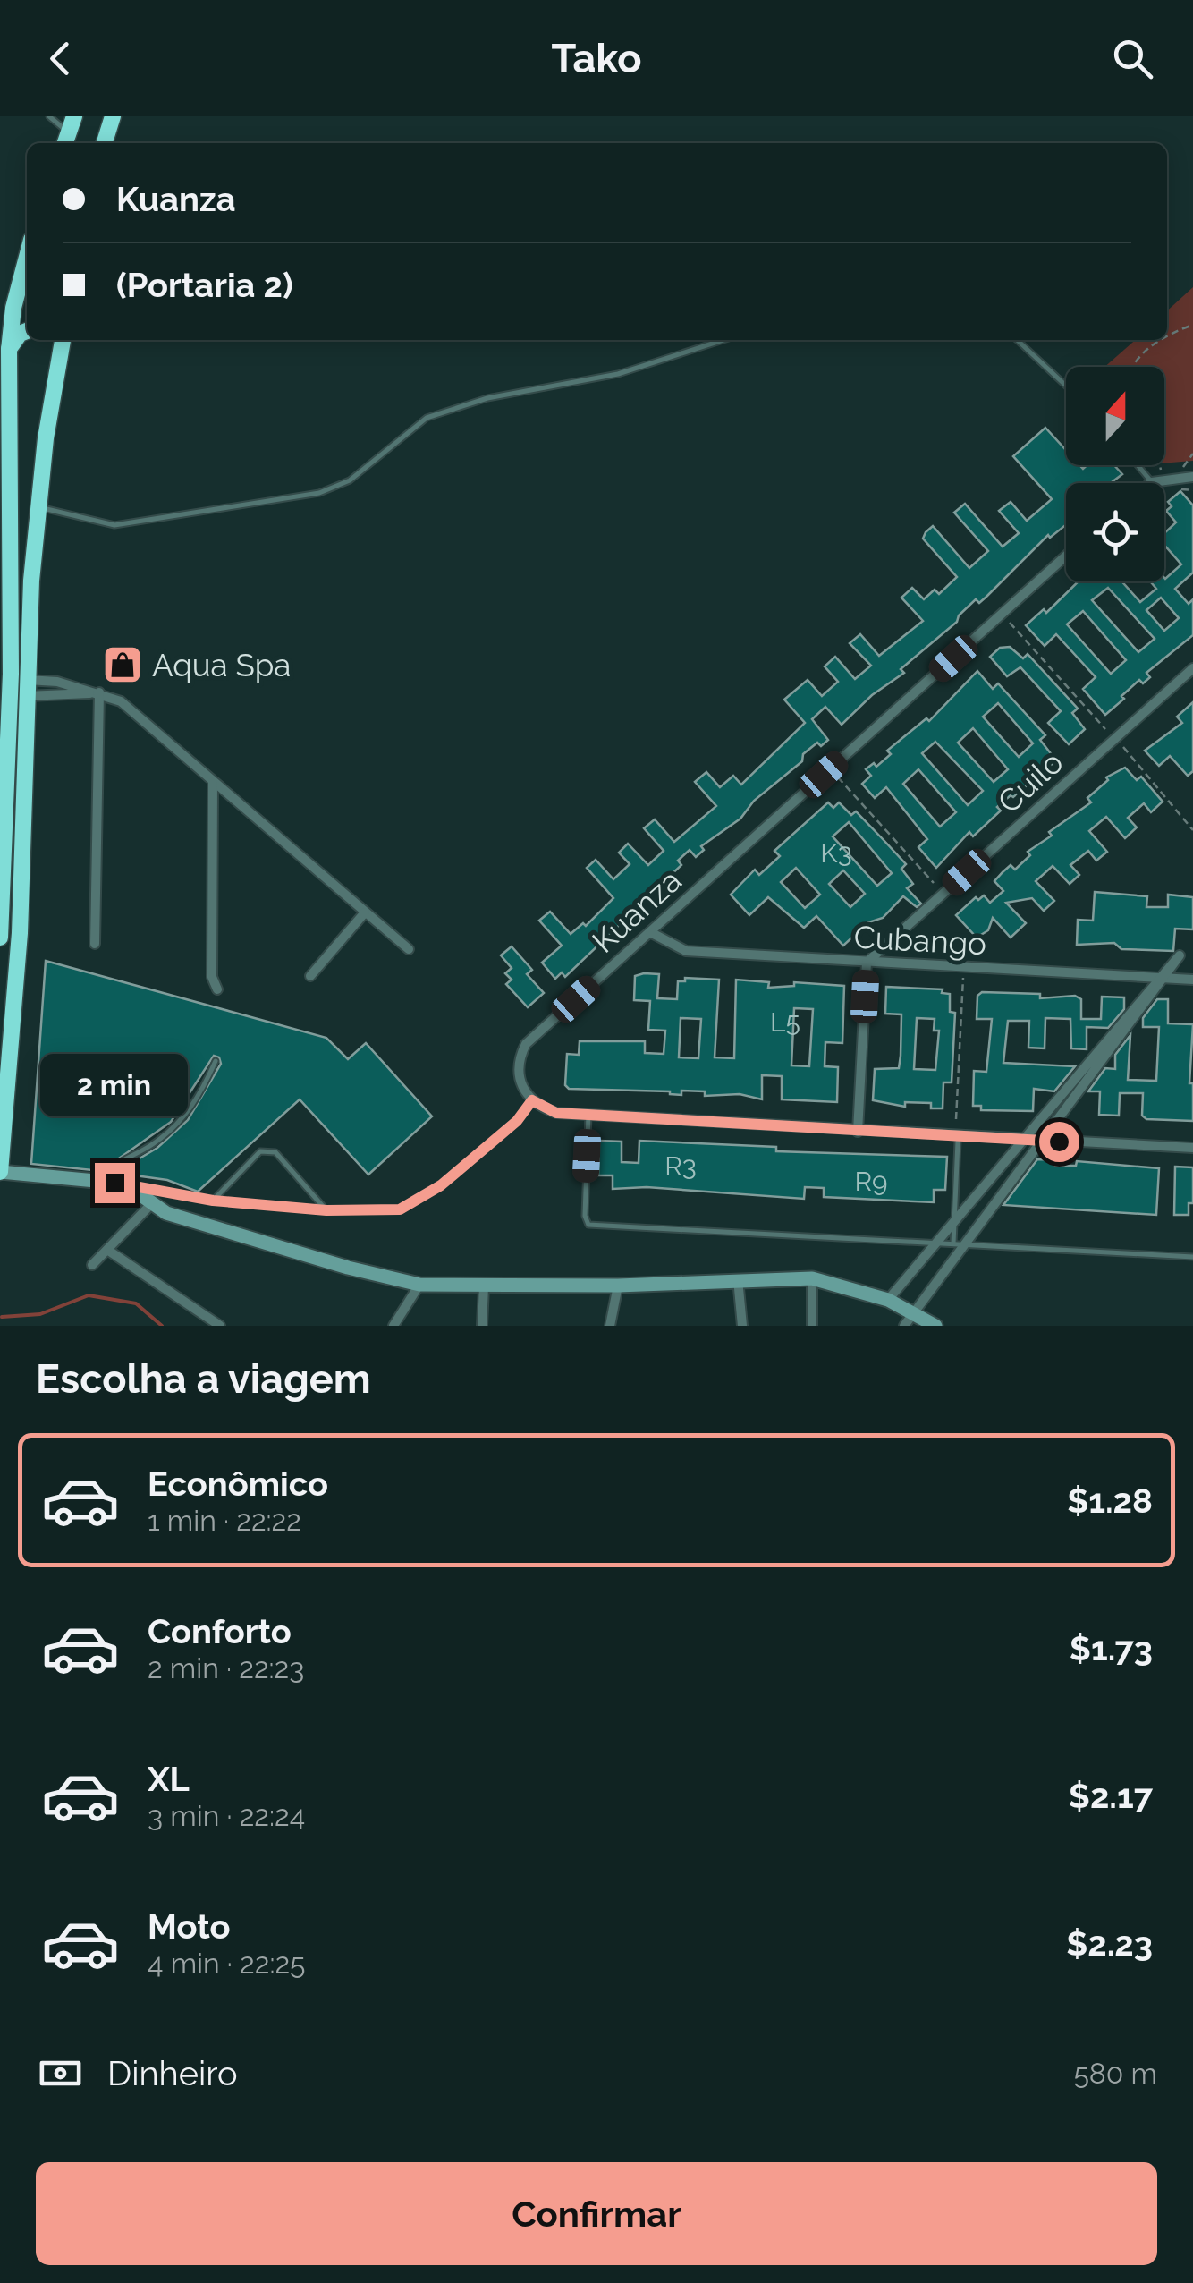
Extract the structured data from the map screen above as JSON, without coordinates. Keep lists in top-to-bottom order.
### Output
{
  "streets": {
    "street": ["Cuilo", "Kuanza", "Cubango"]
  },
  "crossings": [
    ["Cuilo", "Cubango"],
    ["Kuanza", "Cubango"]
  ],
  "places": {
    "shop": ["Aqua Spa"]
  },
  "house_numbers": [
    "K3",
    "L5",
    "R3",
    "R9"
  ],
  "north": "top",
  "page": {
    "header": "Tako",
    "banner": ["Kuanza", "(Portaria 2)"],
    "bubble": "2 min",
    "heading": "Escolha a viagem",
    "list": [
      {
        "name": "Econômico",
        "note": "1 min · 22:22",
        "value": "$1.28"
      },
      {
        "name": "Conforto",
        "note": "2 min · 22:23",
        "value": "$1.73"
      },
      {
        "name": "XL",
        "note": "3 min · 22:24",
        "value": "$2.17"
      },
      {
        "name": "Moto",
        "note": "4 min · 22:25",
        "value": "$2.23"
      }
    ],
    "pay": ["Dinheiro", "580 m"],
    "buttons": "Confirmar"
  }
}
